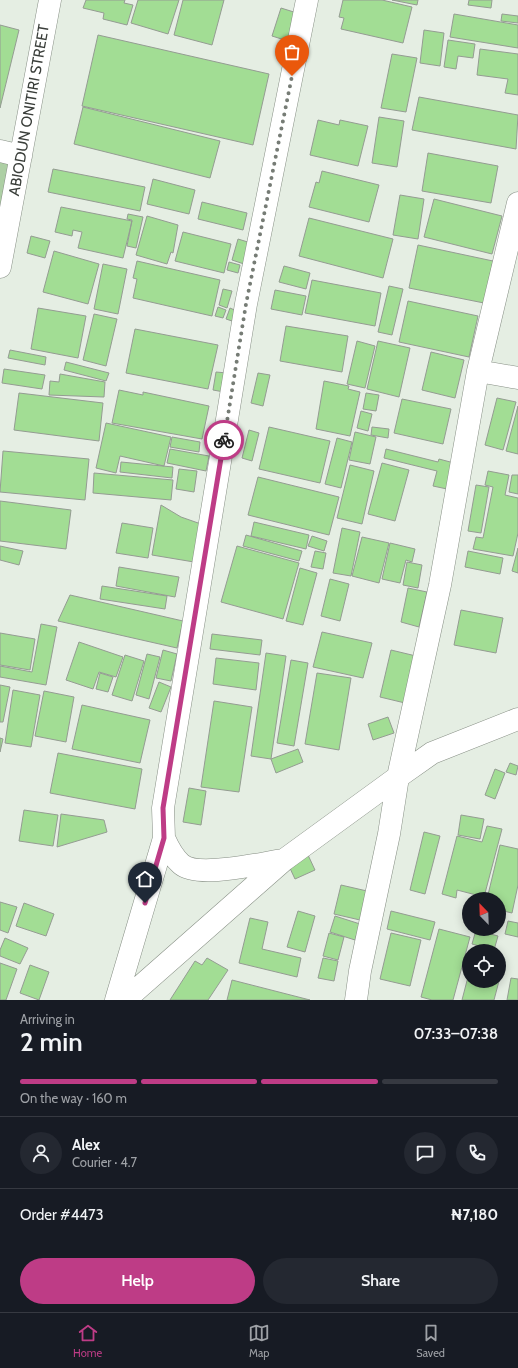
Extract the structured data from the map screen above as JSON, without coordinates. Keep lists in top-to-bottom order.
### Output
{
  "streets": {
    "street": ["ABIODUN ONITIRI STREET"]
  },
  "north": "top left",
  "page": {
    "heading": ["2 min", "Arriving in", "07:33–07:38"],
    "panel": [
      "Alex",
      "Courier · 4.7",
      "Order #4473",
      "₦7,180"
    ],
    "bar": "On the way · 160 m",
    "buttons": ["Help", "Share"],
    "tabs": ["Home", "Map", "Saved"]
  }
}
